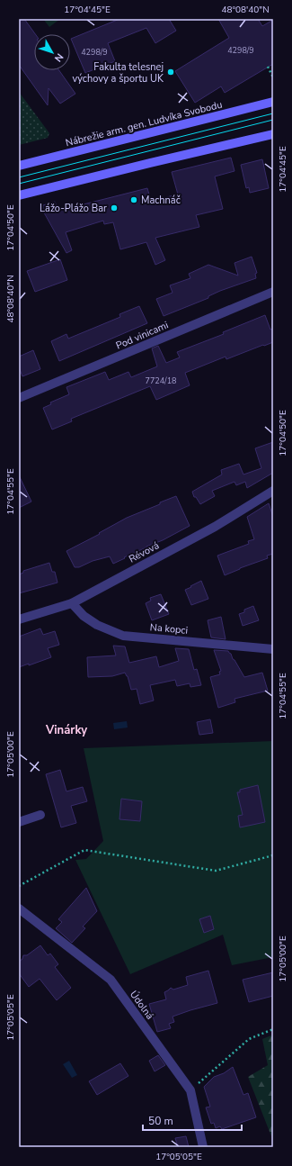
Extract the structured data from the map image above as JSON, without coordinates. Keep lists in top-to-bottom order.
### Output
{
  "streets": {
    "main road": ["Nábrežie arm. gen. Ludvíka Svobodu"],
    "street": [
      "Pod vinicami",
      "Révová",
      "Na kopci",
      "Údolná"
    ]
  },
  "crossings": [
    ["Révová", "Na kopci"]
  ],
  "districts": ["Vinárky"],
  "places": ["Fakulta telesnej výchovy a športu UK", "Machnáč", "Lážo-Plážo Bar"],
  "house_numbers": ["4298/9", "4298/9", "7724/18"],
  "scale_bar": "50 m",
  "north": "bottom right",
  "coordinates": [
    "17°04'45\"E",
    "48°08'40\"N",
    "17°04'50\"E",
    "17°04'55\"E",
    "17°05'00\"E",
    "17°05'05\"E"
  ]
}
